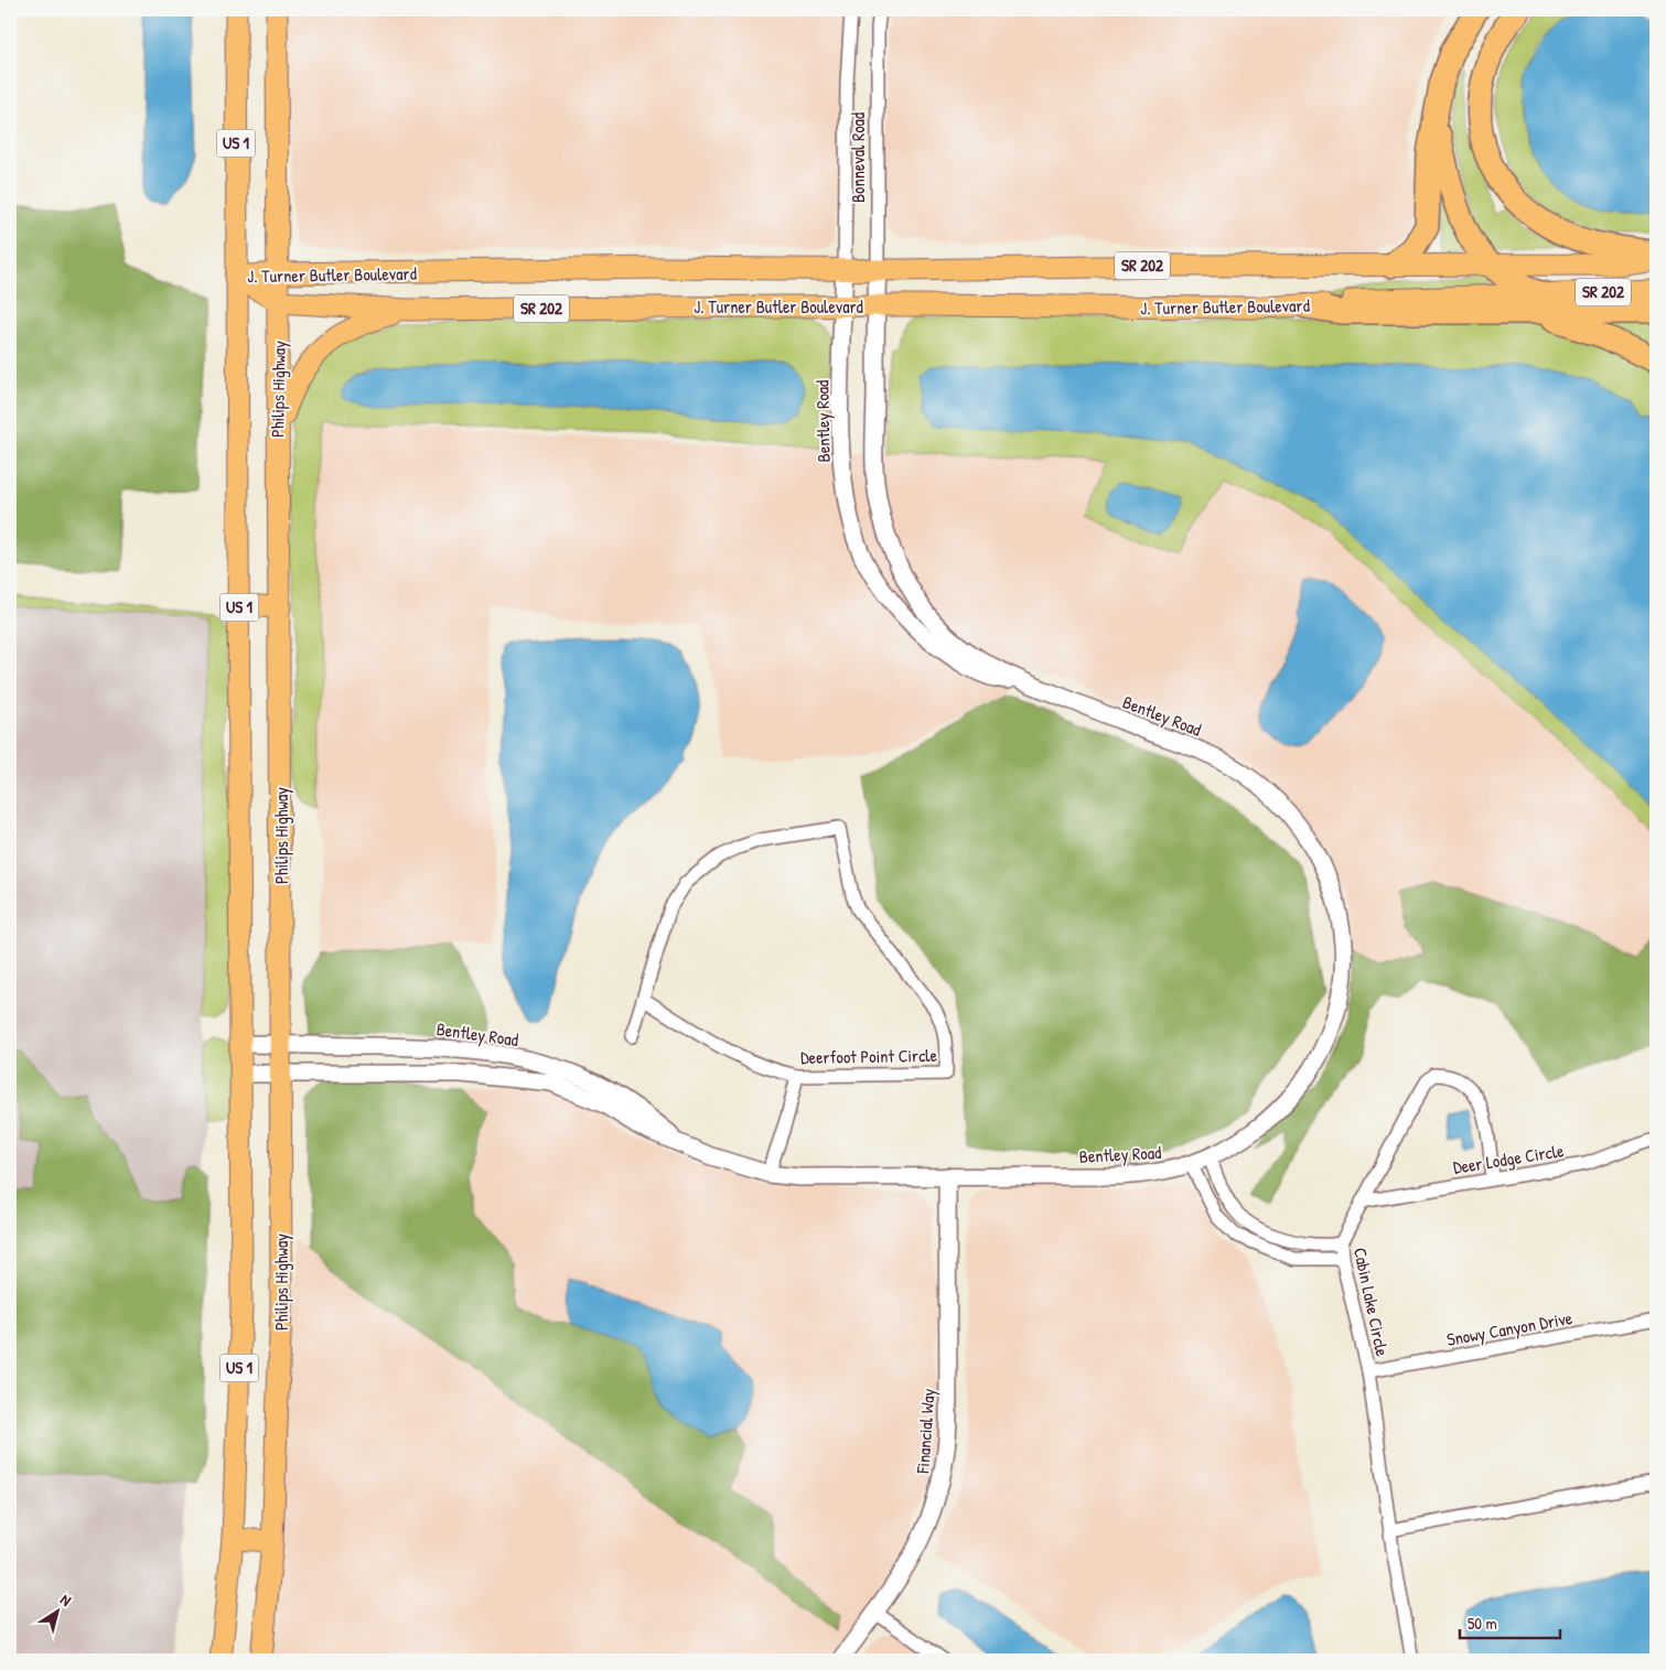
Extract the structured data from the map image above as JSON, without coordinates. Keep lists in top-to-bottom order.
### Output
{
  "streets": {
    "main road": [
      "US 1",
      "SR 202",
      "J. Turner Butler Boulevard",
      "Philips Highway"
    ],
    "street": [
      "Bonneval Road",
      "Bentley Road",
      "Deerfoot Point Circle",
      "Deer Lodge Circle",
      "Cabin Lake Circle",
      "Snowy Canyon Drive",
      "Financial Way"
    ]
  },
  "crossings": [
    ["US 1", "J. Turner Butler Boulevard"],
    ["US 1", "Bentley Road"],
    ["Bonneval Road", "J. Turner Butler Boulevard"],
    ["Bonneval Road", "Bentley Road"],
    ["J. Turner Butler Boulevard", "Philips Highway"],
    ["J. Turner Butler Boulevard", "Bentley Road"],
    ["Philips Highway", "Bentley Road"],
    ["Bentley Road", "Financial Way"],
    ["Deer Lodge Circle", "Cabin Lake Circle"],
    ["Cabin Lake Circle", "Snowy Canyon Drive"]
  ],
  "scale_bar": "50 m",
  "north": "top right"
}
